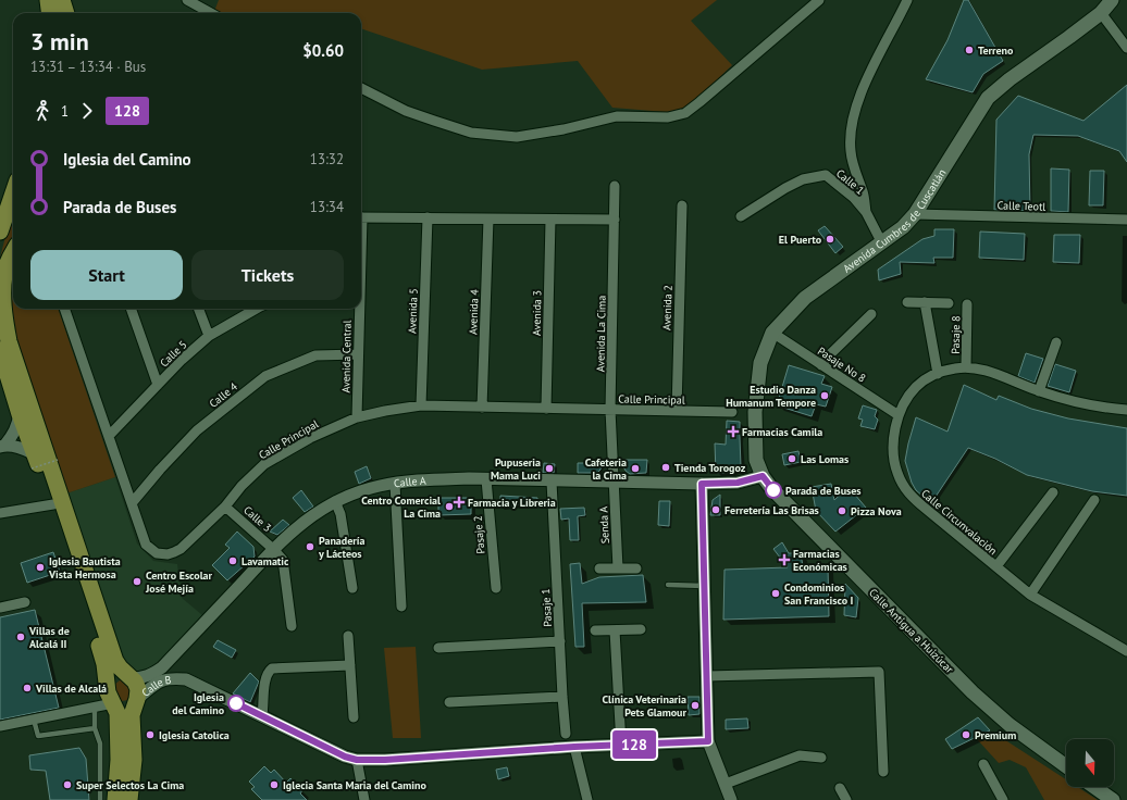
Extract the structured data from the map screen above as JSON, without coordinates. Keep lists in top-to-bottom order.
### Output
{
  "streets": {
    "main road": ["Avenida Cumbres de Cuscatlán", "Calle Antigua a Huizúcar"],
    "street": [
      "Calle 1",
      "Calle Teotl",
      "Avenida 2",
      "Avenida 5",
      "Avenida 4",
      "Avenida 3",
      "Avenida La Cima",
      "Pasaje 8",
      "Calle 5",
      "Avenida Central",
      "Pasaje No 8",
      "Calle 4",
      "Calle Principal",
      "Calle A",
      "Calle 3",
      "Calle Circunvalación",
      "Senda A",
      "Pasaje 2",
      "Pasaje 1",
      "Calle B"
    ]
  },
  "crossings": [
    ["Calle 1", "Avenida Cumbres de Cuscatlán"],
    ["Calle Teotl", "Avenida Cumbres de Cuscatlán"],
    ["Avenida Cumbres de Cuscatlán", "Pasaje No 8"],
    ["Avenida Cumbres de Cuscatlán", "Calle A"],
    ["Avenida Cumbres de Cuscatlán", "Calle Antigua a Huizúcar"],
    ["Avenida 2", "Calle Principal"],
    ["Avenida 5", "Calle Principal"],
    ["Avenida 4", "Calle Principal"],
    ["Avenida 3", "Calle Principal"],
    ["Avenida La Cima", "Calle Principal"],
    ["Avenida La Cima", "Calle A"],
    ["Avenida La Cima", "Senda A"],
    ["Pasaje 8", "Calle Circunvalación"],
    ["Calle 5", "Calle Principal"],
    ["Avenida Central", "Calle 4"],
    ["Avenida Central", "Calle Principal"],
    ["Pasaje No 8", "Calle Circunvalación"],
    ["Calle 4", "Calle Principal"],
    ["Calle Principal", "Calle 3"],
    ["Calle A", "Calle 3"],
    ["Calle A", "Senda A"],
    ["Calle A", "Pasaje 2"],
    ["Calle A", "Pasaje 1"],
    ["Calle A", "Calle Antigua a Huizúcar"],
    ["Calle A", "Calle B"]
  ],
  "places": {
    "other": [
      "Terreno",
      "El Puerto",
      "Estudio Danza Humanum Tempore",
      "Las Lomas",
      "Tienda Torogoz",
      "Pupuseria Mama Luci",
      "Cafeteria la Cima",
      "Parada de Buses",
      "Centro Comercial La Cima",
      "Ferretería Las Brisas",
      "Pizza Nova",
      "Panadería y Lácteos",
      "Lavamatic",
      "Iglesia Bautista Vista Hermosa",
      "Centro Escolar José Mejía",
      "Condominios San Francisco I",
      "Villas de Alcalá II",
      "Villas de Alcalá",
      "Iglesia del Camino",
      "Clínica Veterinaria Pets Glamour",
      "Iglesia Catolica",
      "Premium",
      "Super Selectos La Cima",
      "Iglecia Santa Maria del Camino"
    ],
    "health": ["Farmacias Camila", "Farmacia y Libreria", "Farmacias Económicas"]
  },
  "lines": ["bus line 128"],
  "north": "bottom",
  "page": {
    "on_map": "128",
    "heading": ["3 min", "13:31 – 13:34 · Bus", "$0.60"],
    "legs": ["1", "128"],
    "list": [
      {
        "name": "Iglesia del Camino",
        "value": "13:32"
      },
      {
        "name": "Parada de Buses",
        "value": "13:34"
      }
    ],
    "buttons": ["Start", "Tickets"]
  }
}
